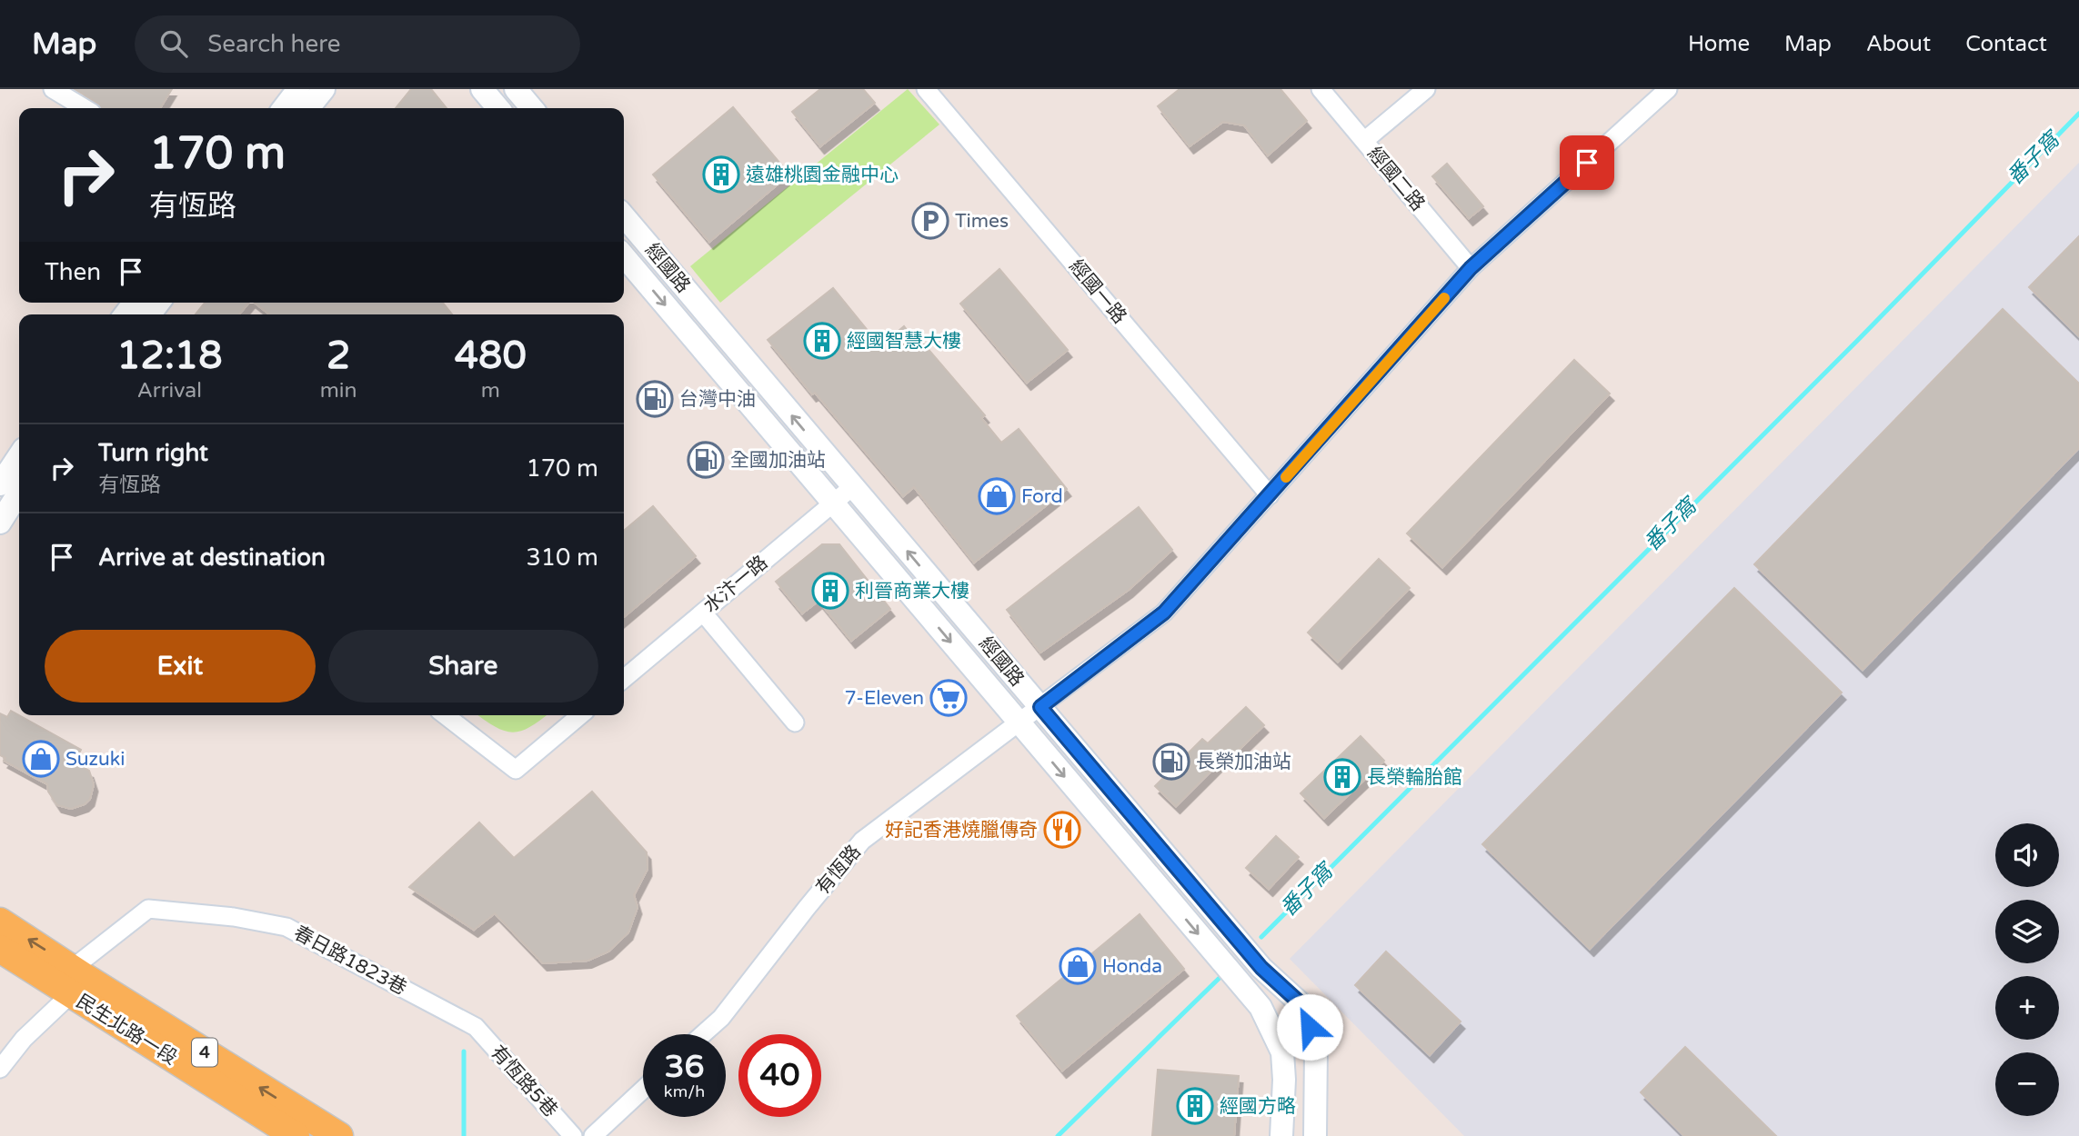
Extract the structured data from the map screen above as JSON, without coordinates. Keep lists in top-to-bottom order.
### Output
{
  "streets": {
    "main road": ["民生北路一段", "4"],
    "street": [
      "經國二路",
      "經國路",
      "經國一路",
      "水汴一路",
      "有恆路",
      "春日路1823巷",
      "有恆路5巷"
    ]
  },
  "crossings": [
    ["經國路", "水汴一路"],
    ["經國路", "有恆路"],
    ["春日路1823巷", "民生北路一段"],
    ["春日路1823巷", "4"],
    ["春日路1823巷", "有恆路5巷"],
    ["民生北路一段", "4"]
  ],
  "water": ["番子窩"],
  "places": {
    "building": [
      "遠雄桃園金融中心",
      "經國智慧大樓",
      "利晉商業大樓",
      "長榮輪胎館",
      "經國方略"
    ],
    "parking": ["Times"],
    "fuel station": ["台灣中油", "全國加油站", "長榮加油站"],
    "shop": ["Ford", "Suzuki", "Honda"],
    "supermarket": ["7-Eleven"],
    "restaurant": ["好記香港燒臘傳奇"]
  },
  "page": {
    "header": "Map",
    "search": "Search here",
    "nav": [
      "Home",
      "Map",
      "About",
      "Contact"
    ],
    "turn": ["170 m", "有恆路"],
    "then": "Then",
    "eta": [
      "12:18",
      "Arrival",
      "2",
      "min",
      "480",
      "m"
    ],
    "list": [
      {
        "name": "Turn right",
        "note": "有恆路",
        "value": "170 m"
      },
      {
        "name": "Arrive at destination",
        "value": "310 m"
      }
    ],
    "buttons": ["Exit", "Share"],
    "map_buttons": ["+", "−"],
    "speed": "36 km/h",
    "limit": "40"
  }
}
